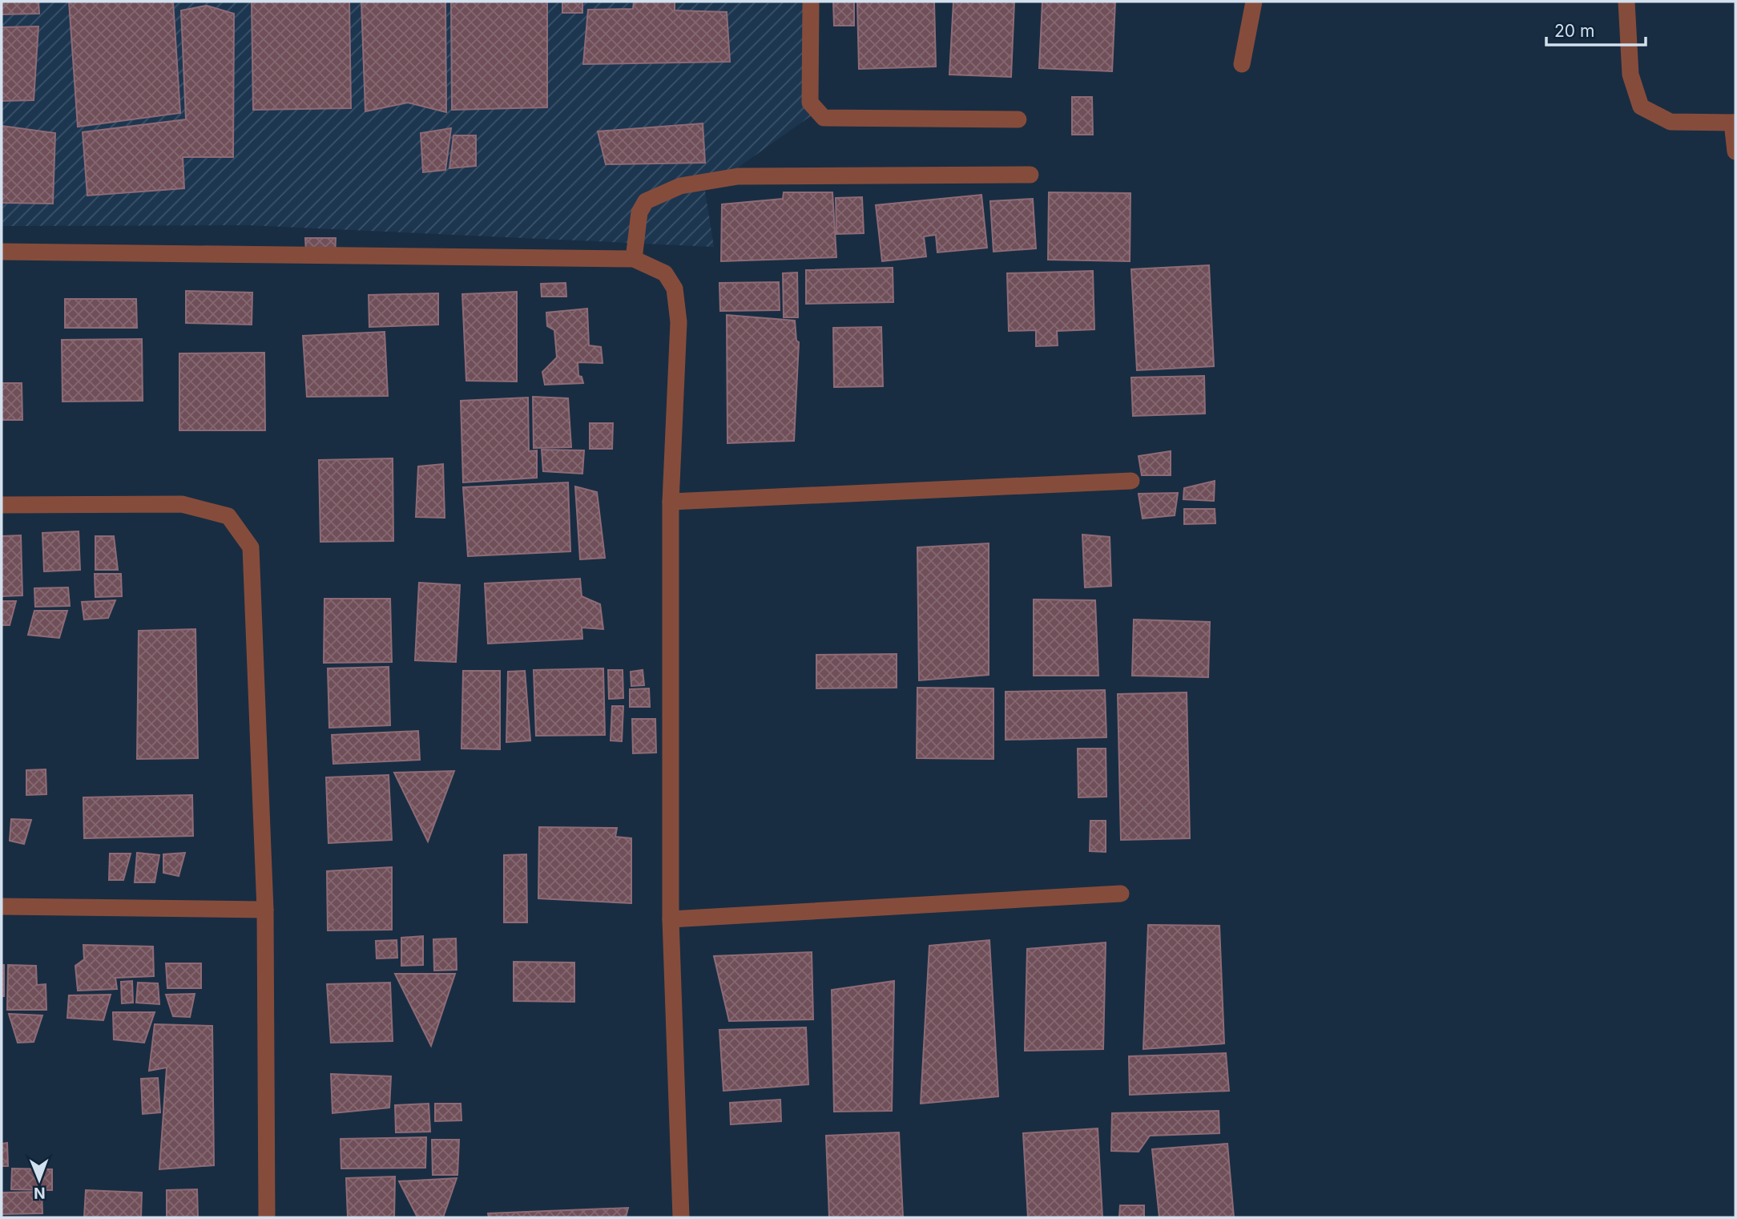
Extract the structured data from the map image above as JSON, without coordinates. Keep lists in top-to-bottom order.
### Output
{
  "scale_bar": "20 m",
  "north": "bottom"
}
